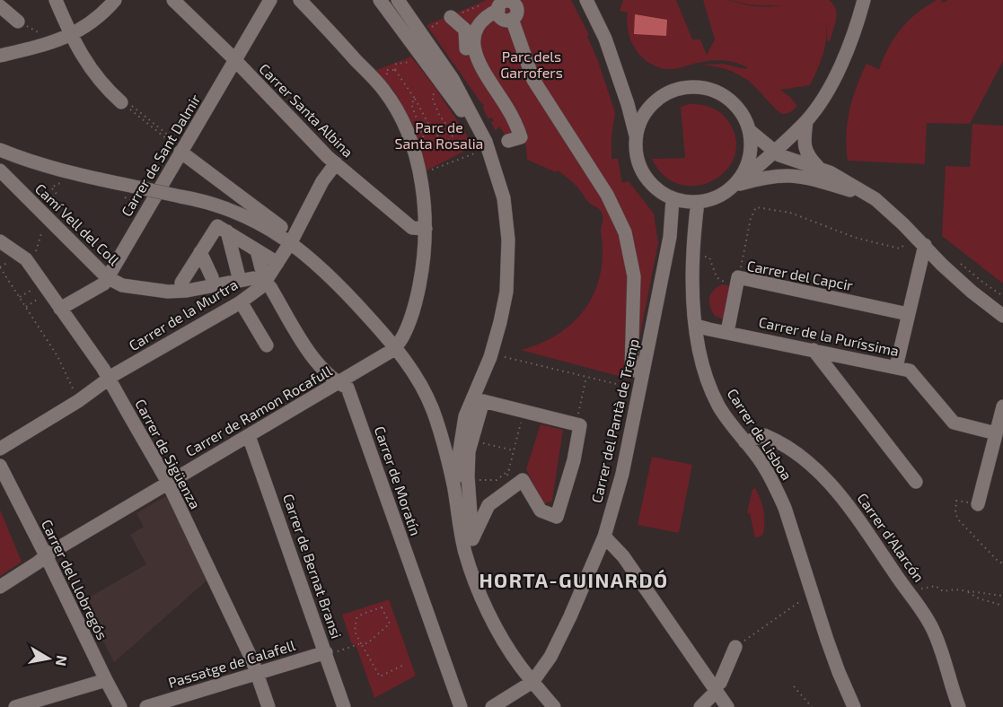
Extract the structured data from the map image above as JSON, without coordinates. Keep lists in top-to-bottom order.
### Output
{
  "streets": {
    "street": [
      "Carrer Santa Albina",
      "Carrer de Sant Dalmir",
      "Camí Vell del Coll",
      "Carrer del Capcir",
      "Carrer de la Murtra",
      "Carrer de la Puríssima",
      "Carrer de Ramon Rocafull",
      "Carrer del Pantà de Tremp",
      "Carrer de Lisboa",
      "Carrer de Sigüenza",
      "Carrer de Moratín",
      "Carrer d'Alarcón",
      "Carrer de Bernat Bransi",
      "Carrer del Llobregós",
      "Passatge de Calafell"
    ]
  },
  "crossings": [
    ["Carrer Santa Albina", "Carrer de Sant Dalmir"],
    ["Carrer Santa Albina", "Carrer de la Murtra"],
    ["Carrer de Sant Dalmir", "Camí Vell del Coll"],
    ["Carrer de Sant Dalmir", "Carrer de Sigüenza"],
    ["Camí Vell del Coll", "Carrer de la Murtra"],
    ["Camí Vell del Coll", "Carrer de Moratín"],
    ["Carrer del Capcir", "Carrer de la Puríssima"],
    ["Carrer de la Murtra", "Carrer de Sigüenza"],
    ["Carrer de la Murtra", "Carrer de Moratín"],
    ["Carrer de la Puríssima", "Carrer de Lisboa"],
    ["Carrer de Ramon Rocafull", "Carrer de Sigüenza"],
    ["Carrer de Ramon Rocafull", "Carrer de Moratín"],
    ["Carrer de Ramon Rocafull", "Carrer de Bernat Bransi"],
    ["Carrer de Ramon Rocafull", "Carrer del Llobregós"],
    ["Carrer del Pantà de Tremp", "Carrer de Lisboa"],
    ["Carrer de Lisboa", "Carrer d'Alarcón"],
    ["Carrer de Sigüenza", "Passatge de Calafell"],
    ["Carrer de Bernat Bransi", "Passatge de Calafell"]
  ],
  "districts": ["HORTA-GUINARDÓ"],
  "parks": ["Parc dels Garrofers", "Parc de Santa Rosalia"],
  "north": "right"
}
